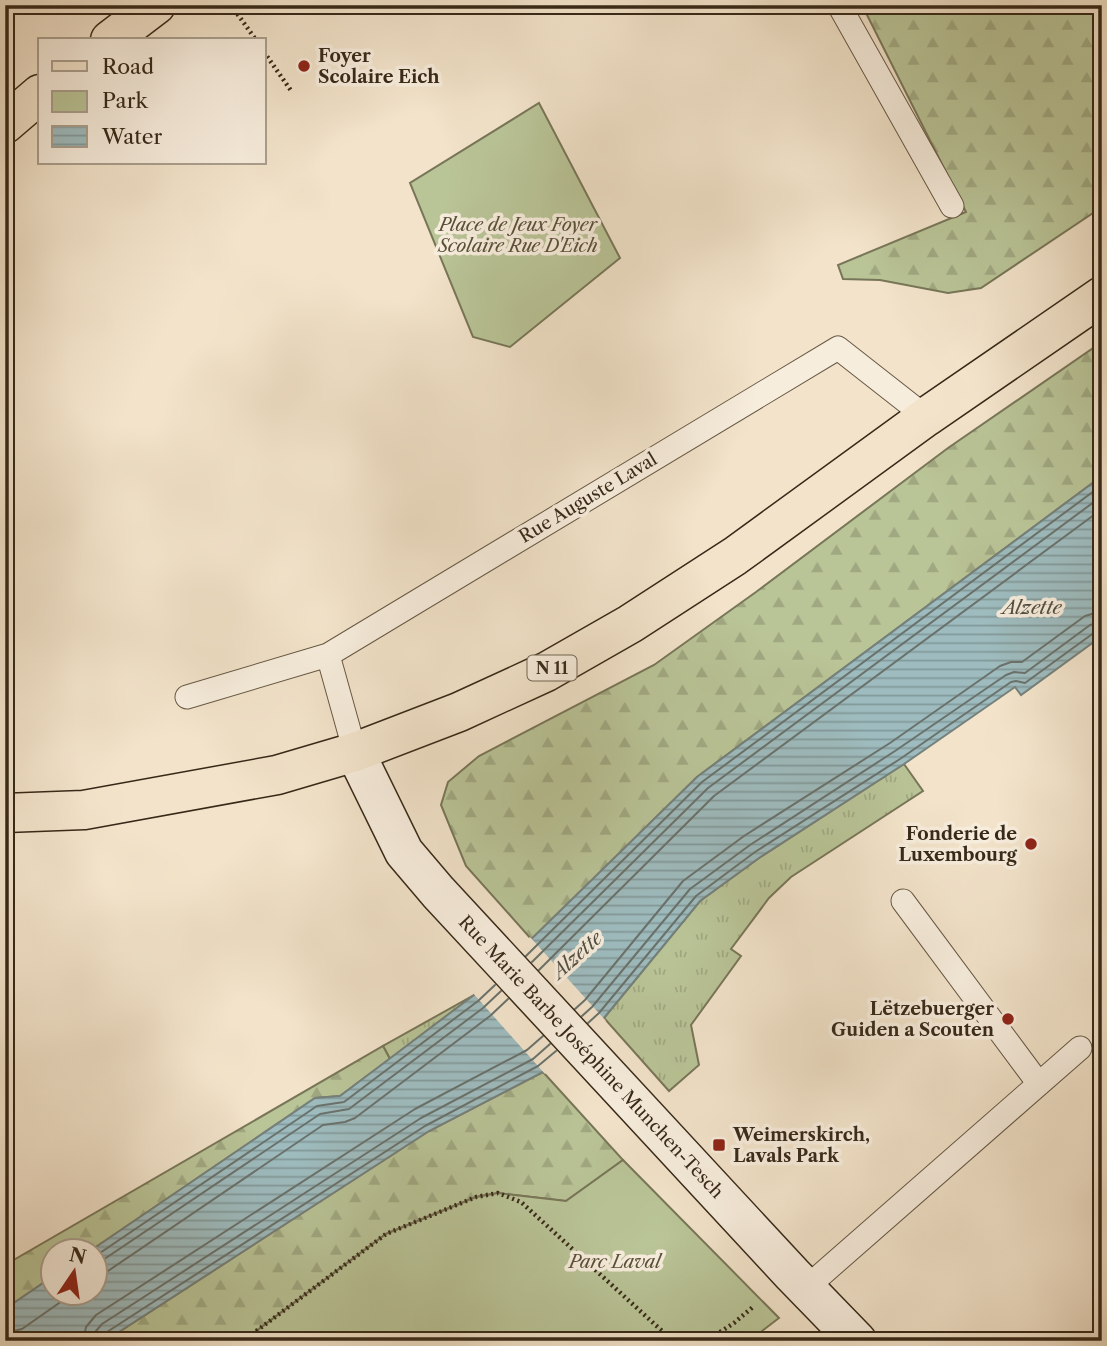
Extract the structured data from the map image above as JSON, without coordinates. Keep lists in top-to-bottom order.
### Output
{
  "streets": {
    "main road": ["N 11", "Rue Marie Barbe Joséphine Munchen-Tesch"],
    "lane": ["Rue Auguste Laval"]
  },
  "crossings": [
    ["Rue Auguste Laval", "N 11"],
    ["N 11", "Rue Marie Barbe Joséphine Munchen-Tesch"]
  ],
  "water": ["Alzette"],
  "parks": ["Place de Jeux Foyer Scolaire Rue D'Eich", "Parc Laval"],
  "places": {
    "other": ["Foyer Scolaire Eich", "Fonderie de Luxembourg", "Lëtzebuerger Guiden a Scouten"],
    "transit": ["Weimerskirch, Lavals Park"]
  },
  "legend": ["Road", "Park", "Water"],
  "north": "top"
}
